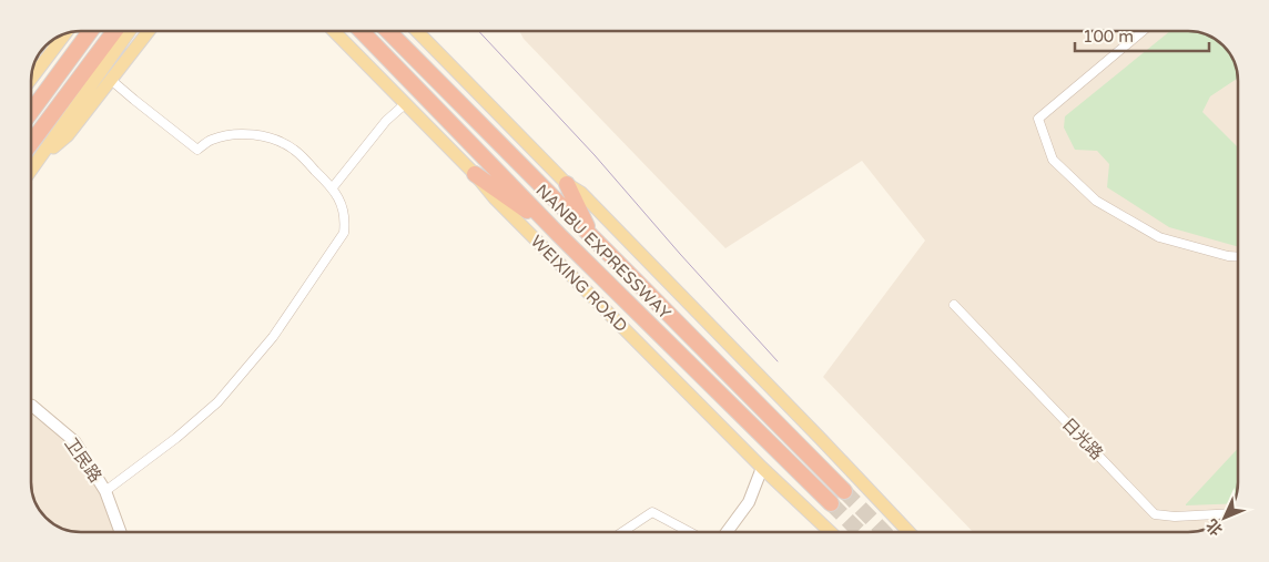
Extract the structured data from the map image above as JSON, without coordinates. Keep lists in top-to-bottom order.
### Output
{
  "streets": {
    "highway": ["NANBU EXPRESSWAY"],
    "main road": ["WEIXING ROAD"],
    "street": ["日光路", "卫民路"]
  },
  "scale_bar": "100 m",
  "north": "bottom left"
}
